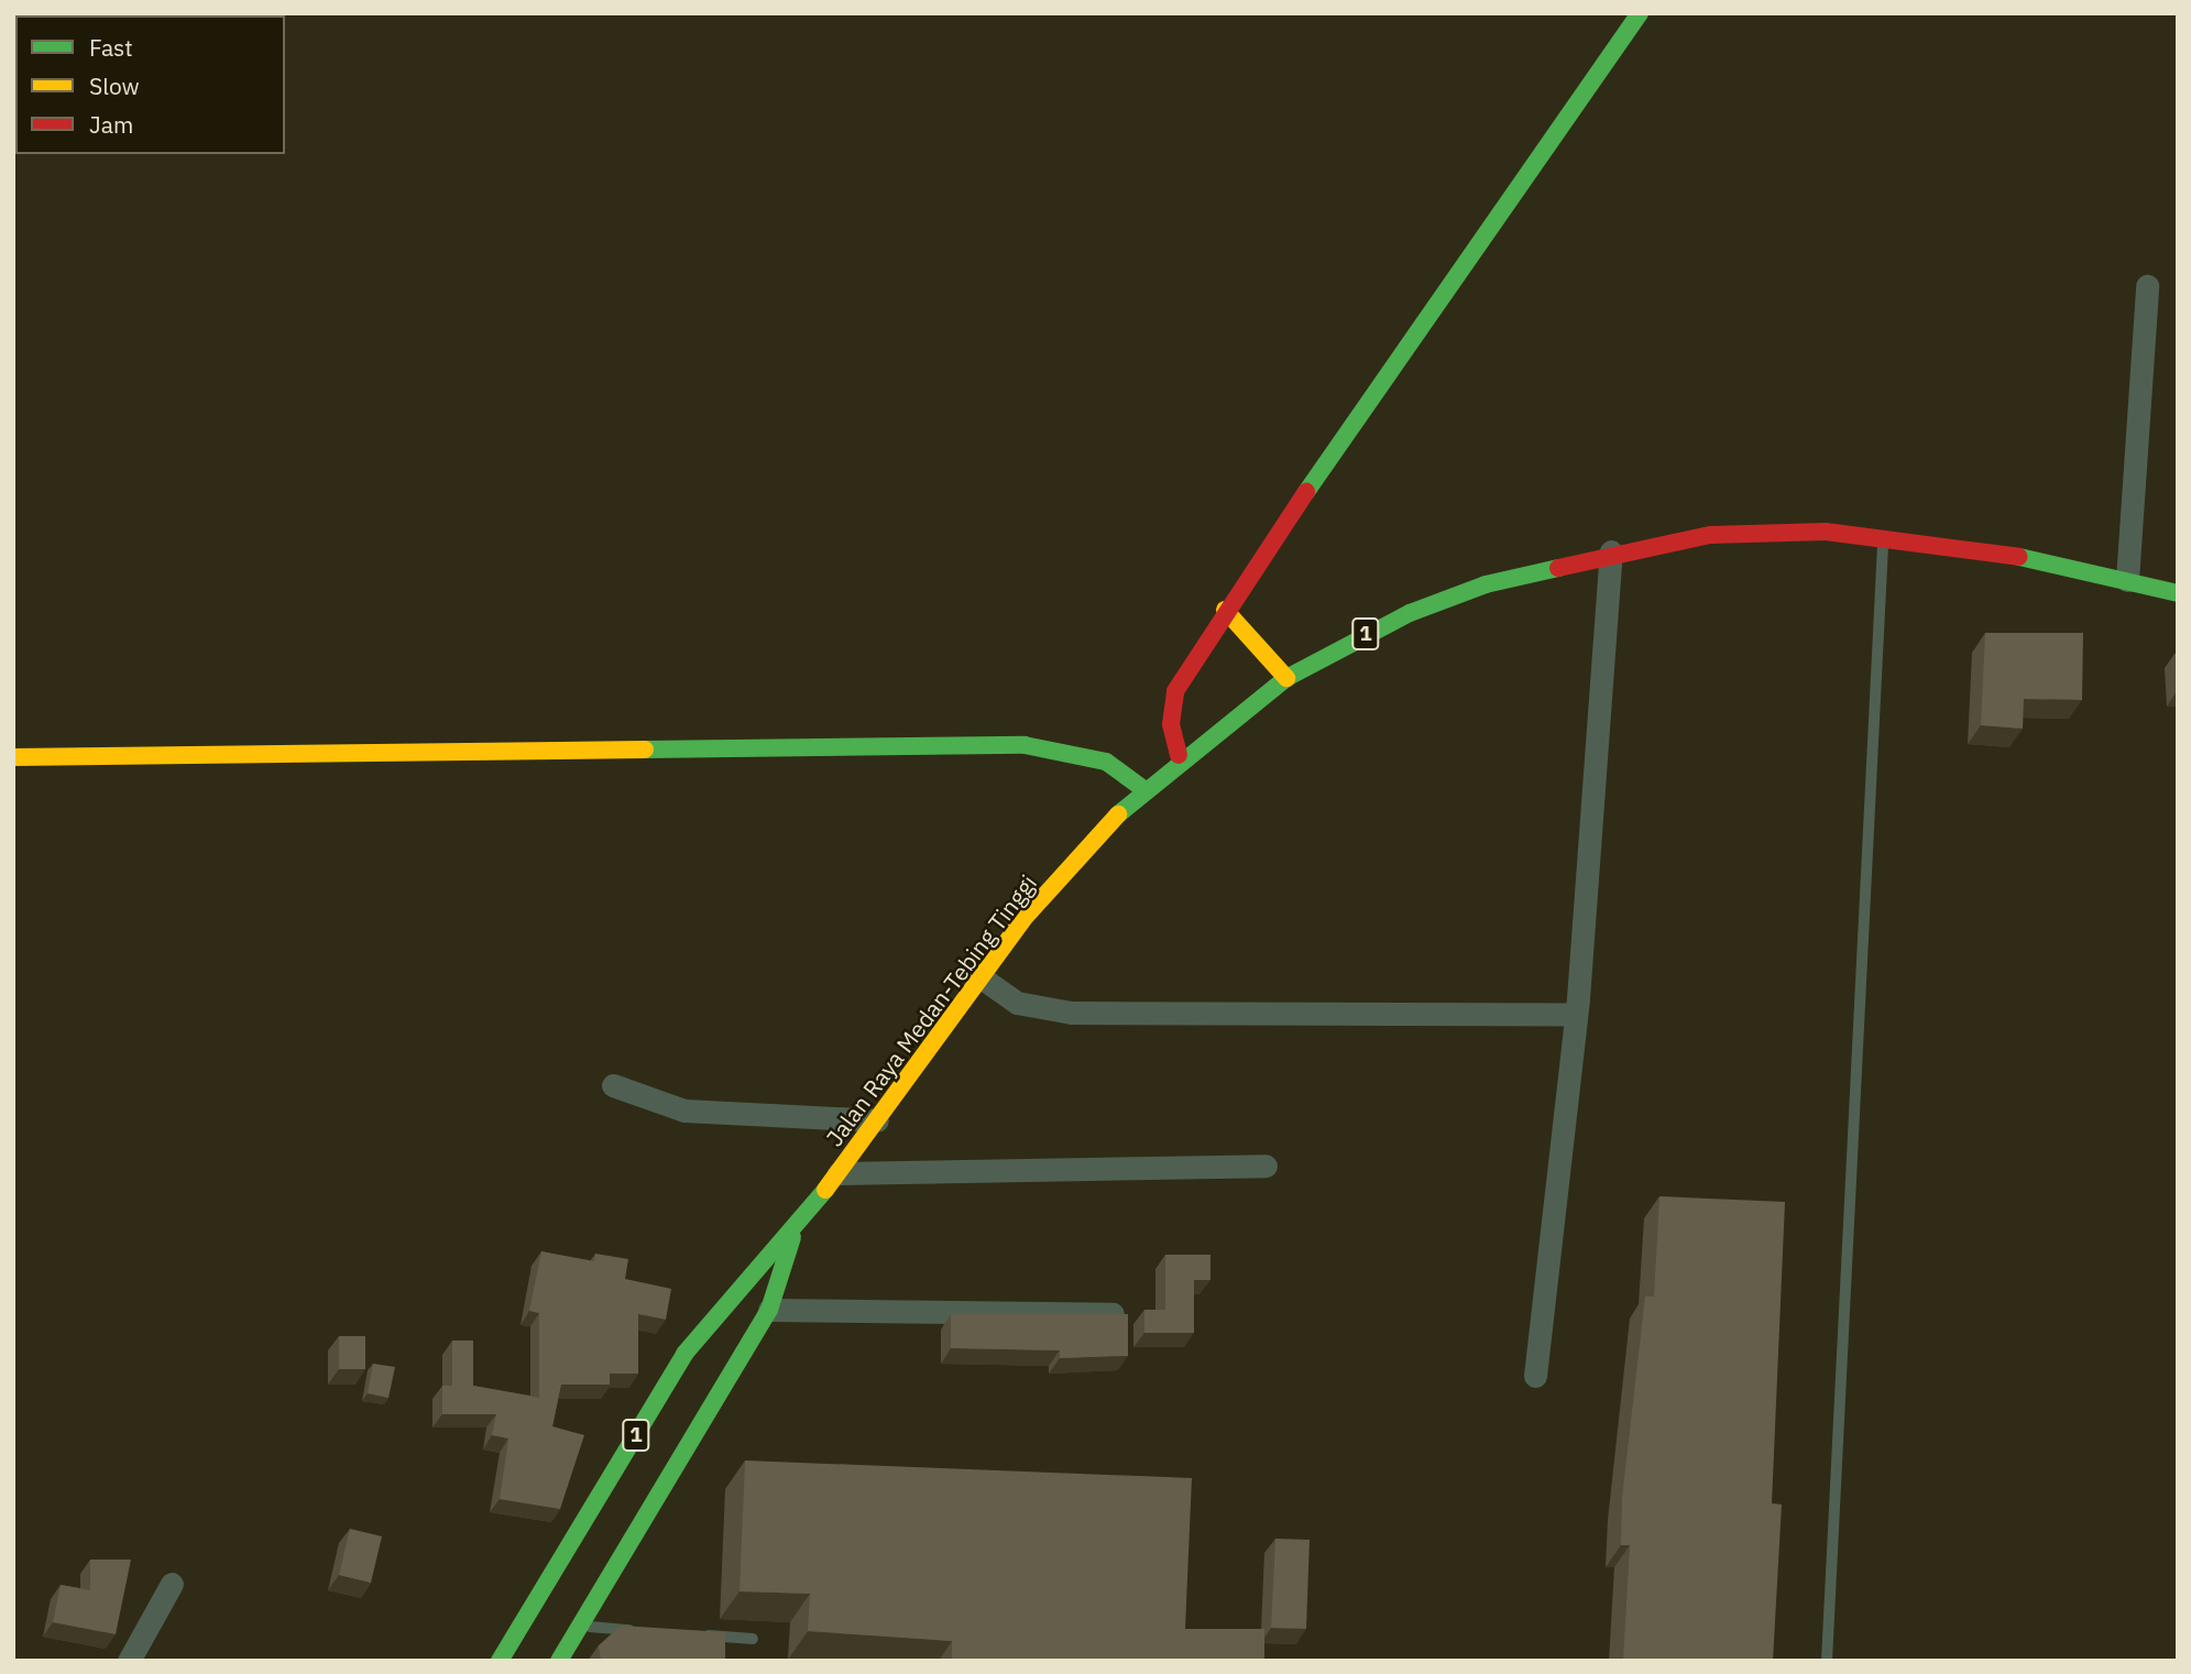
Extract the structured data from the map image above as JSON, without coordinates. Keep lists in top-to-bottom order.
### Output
{
  "streets": {
    "main road": ["1", "Jalan Raya Medan-Tebing Tinggi"]
  },
  "legend": ["Fast", "Slow", "Jam"]
}
